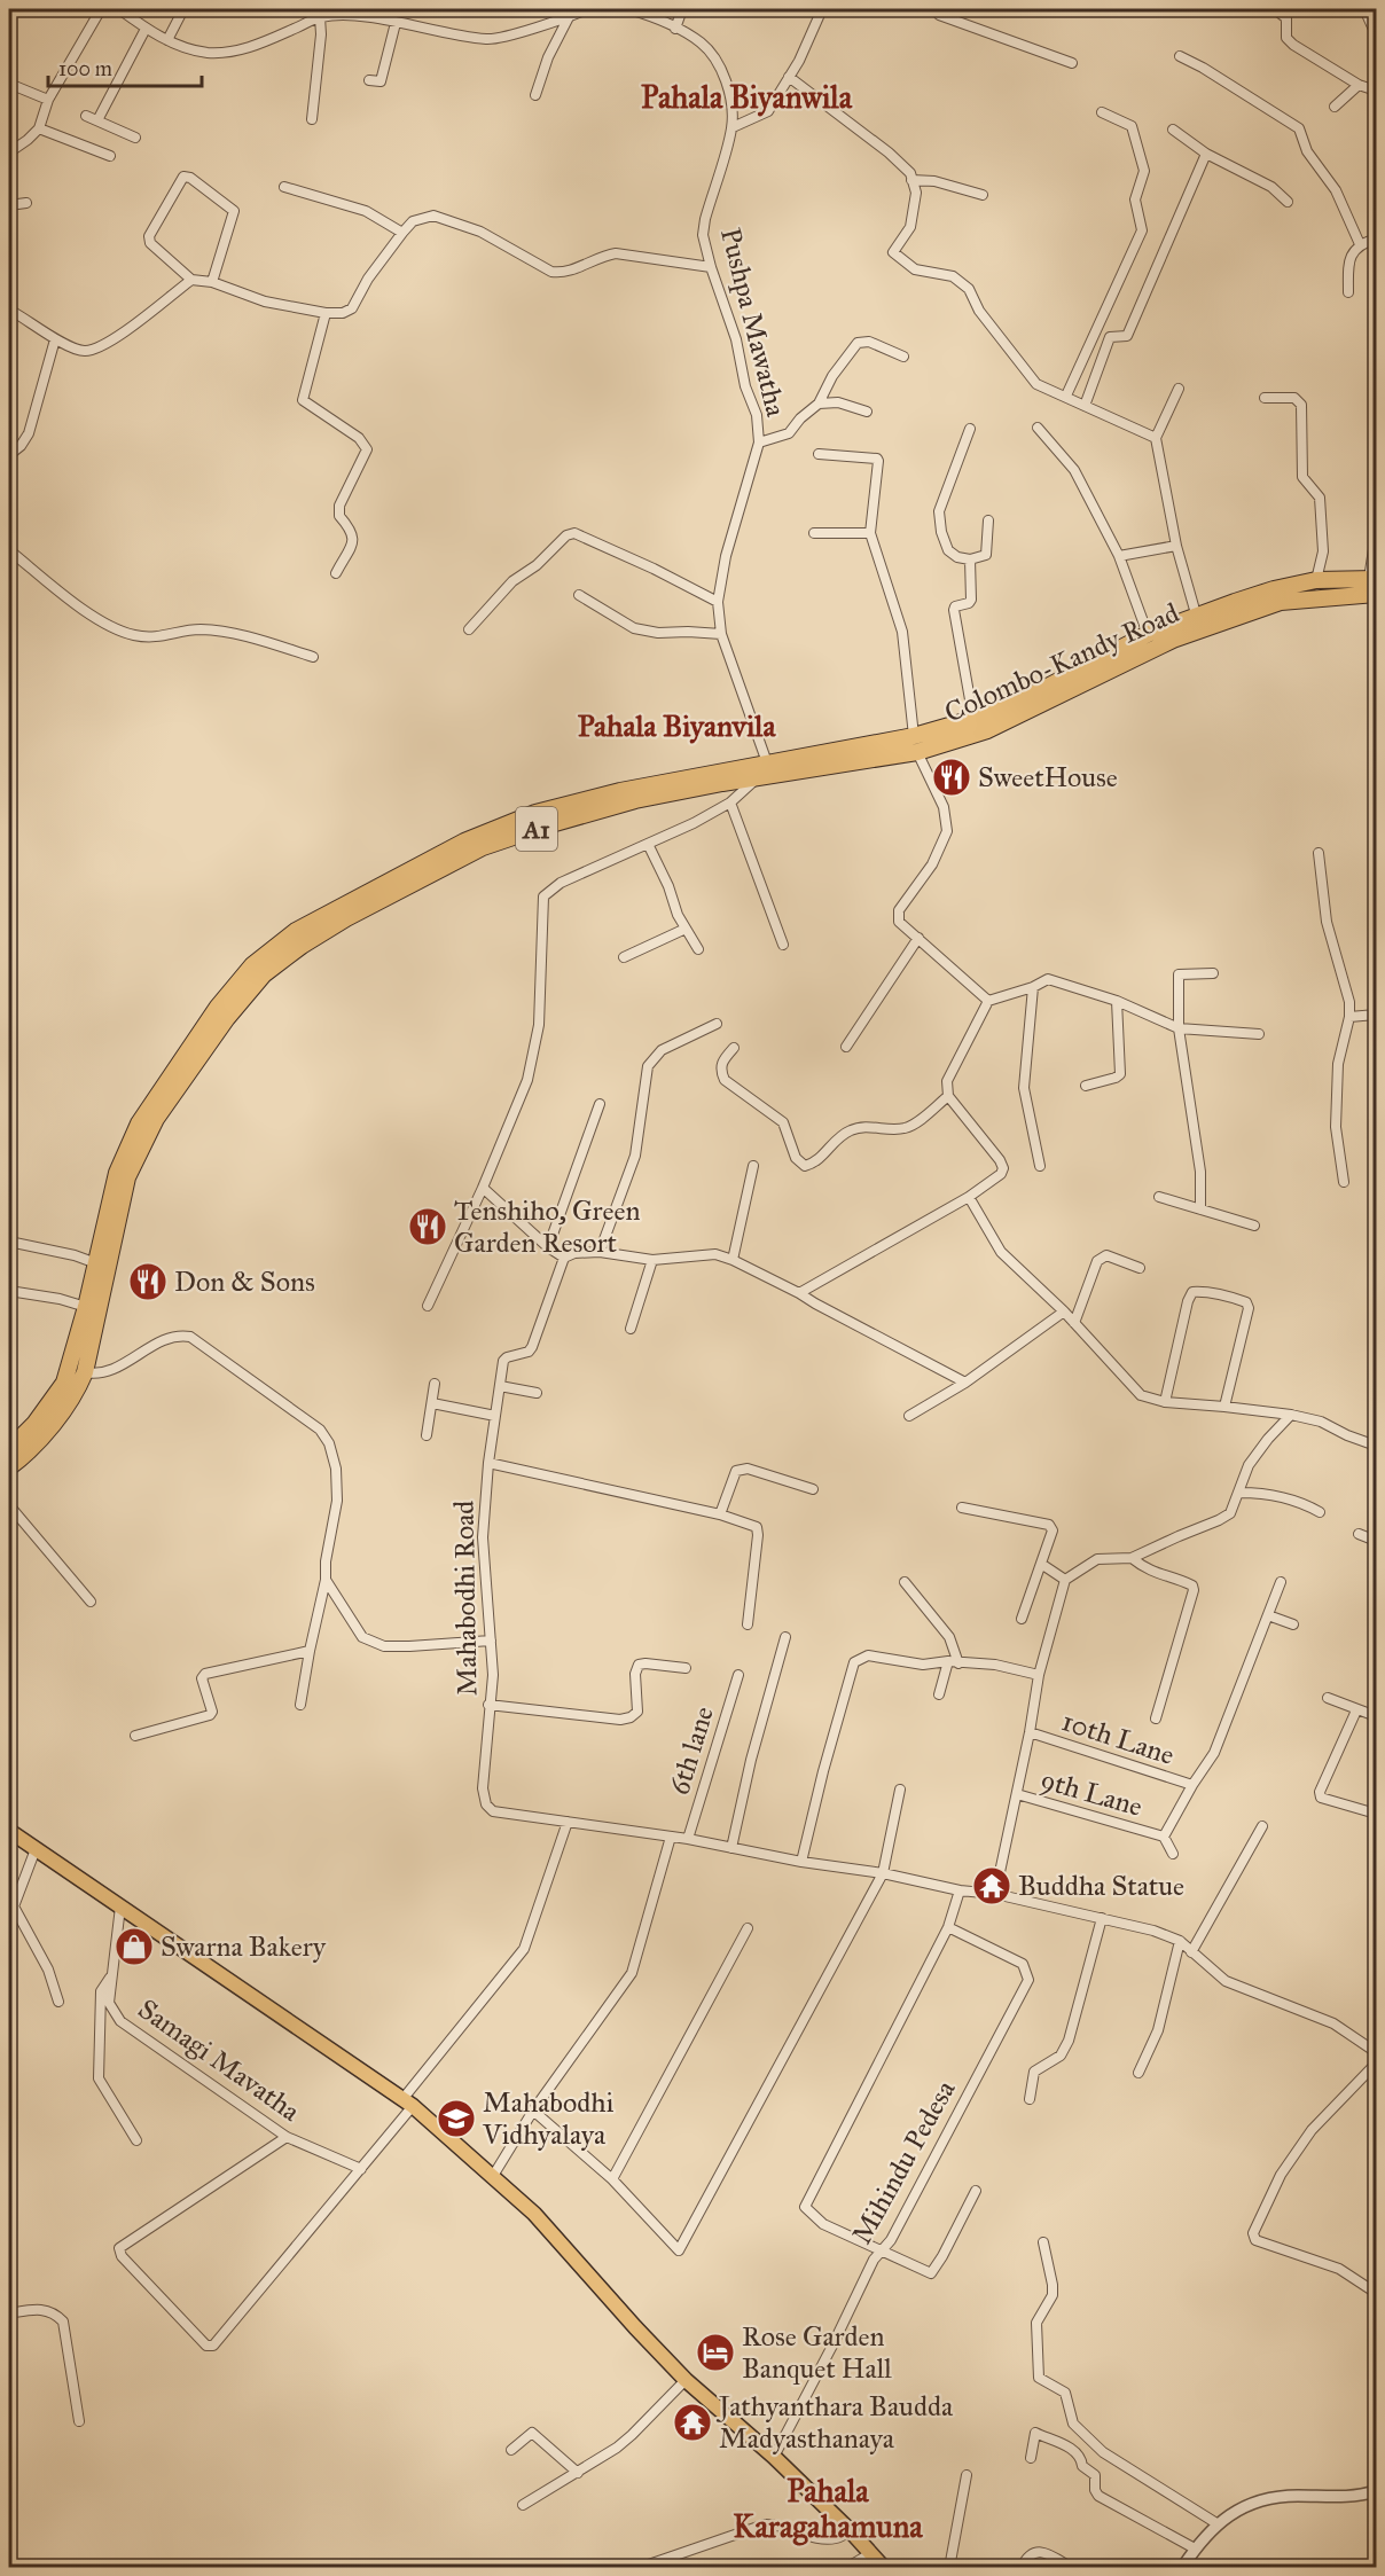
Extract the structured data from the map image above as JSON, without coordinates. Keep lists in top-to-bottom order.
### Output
{
  "streets": {
    "highway": ["Colombo-Kandy Road", "A1"],
    "street": [
      "Pushpa Mawatha",
      "Mahabodhi Road",
      "10th Lane",
      "6th lane",
      "9th Lane",
      "Samagi Mavatha",
      "Mihindu Pedesa"
    ]
  },
  "crossings": [
    ["Pushpa Mawatha", "Colombo-Kandy Road"],
    ["Mahabodhi Road", "6th lane"]
  ],
  "districts": ["Pahala Biyanwila", "Pahala Biyanvila", "Pahala Karagahamuna"],
  "places": {
    "restaurant": ["SweetHouse", "Tenshiho, Green Garden Resort", "Don & Sons"],
    "temple": ["Buddha Statue", "Jathyanthara Baudda Madyasthanaya"],
    "shop": ["Swarna Bakery"],
    "school or university": ["Mahabodhi Vidhyalaya"],
    "hotel": ["Rose Garden Banquet Hall"]
  },
  "scale_bar": "100 m"
}
